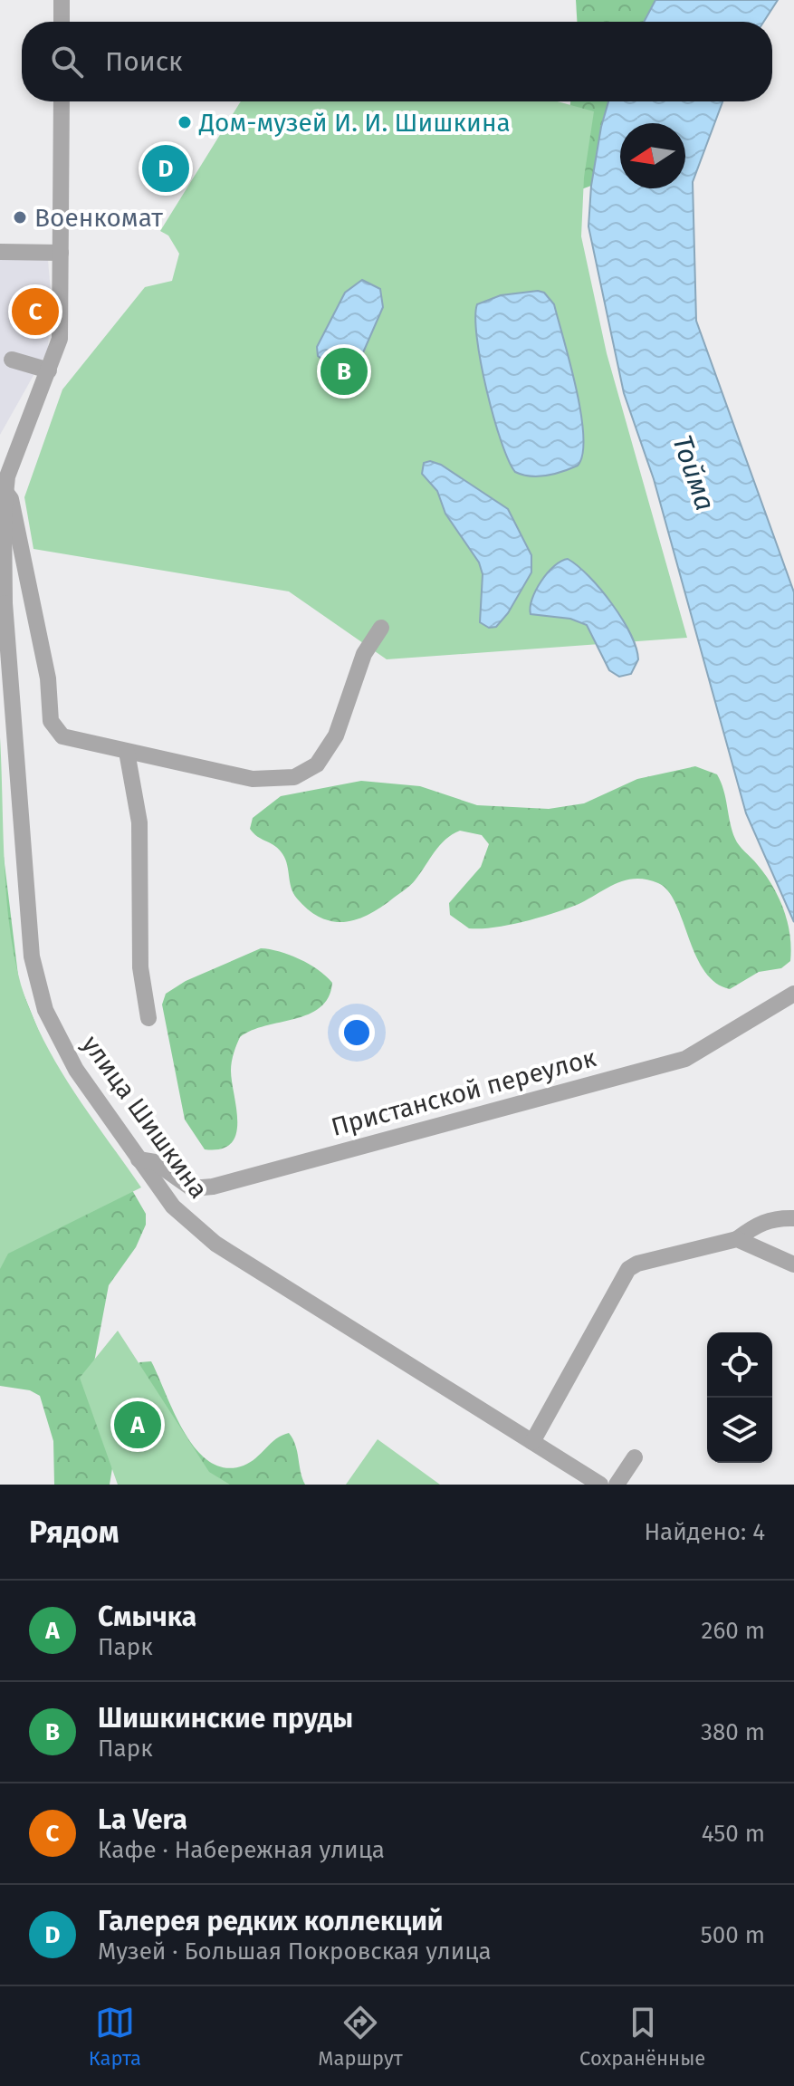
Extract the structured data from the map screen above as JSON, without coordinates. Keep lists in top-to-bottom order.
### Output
{
  "streets": {
    "street": ["Пристанской переулок", "улица Шишкина"]
  },
  "crossings": [
    ["Пристанской переулок", "улица Шишкина"]
  ],
  "water": ["Тойма"],
  "places": ["Дом-музей И. И. Шишкина", "Военкомат"],
  "north": "left",
  "page": {
    "search": "Поиск",
    "pins": [
      "D",
      "C",
      "B",
      "A"
    ],
    "heading": ["Рядом", "Найдено: 4"],
    "list": [
      {
        "mark": "A",
        "name": "Смычка",
        "note": "Парк",
        "value": "260 m"
      },
      {
        "mark": "B",
        "name": "Шишкинские пруды",
        "note": "Парк",
        "value": "380 m"
      },
      {
        "mark": "C",
        "name": "La Vera",
        "note": "Кафе · Набережная улица",
        "value": "450 m"
      },
      {
        "mark": "D",
        "name": "Галерея редких коллекций",
        "note": "Музей · Большая Покровская улица",
        "value": "500 m"
      }
    ],
    "nav": ["Карта", "Маршрут", "Сохранённые"]
  }
}
